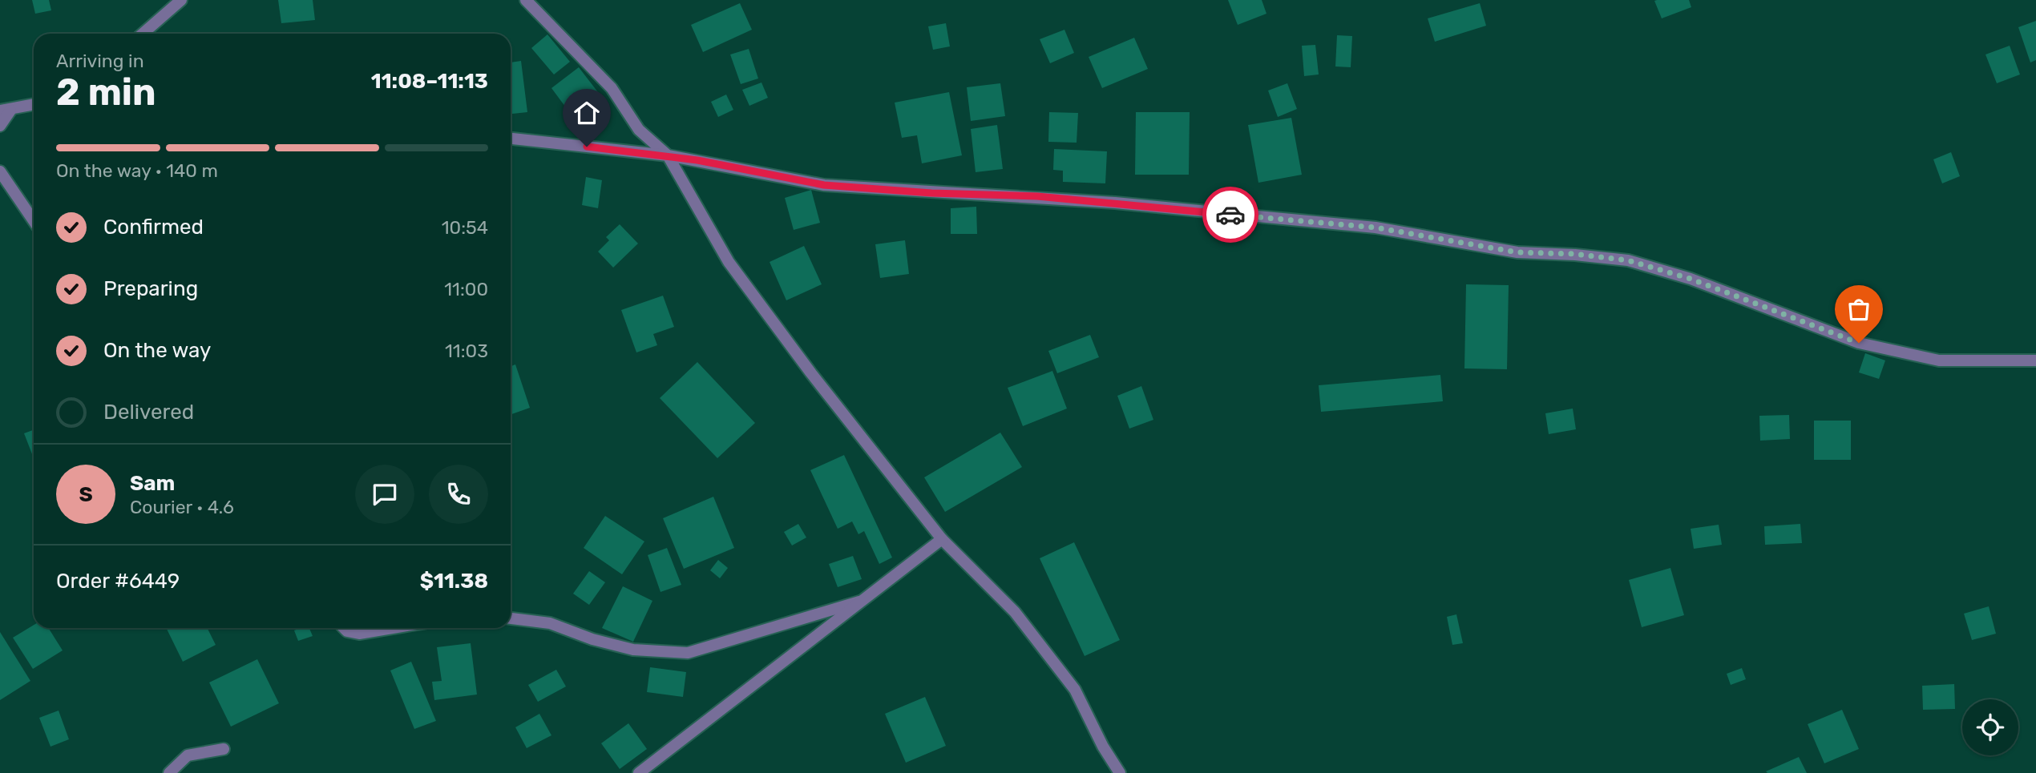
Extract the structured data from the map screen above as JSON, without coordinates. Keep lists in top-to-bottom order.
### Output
{
  "page": {
    "heading": ["2 min", "Arriving in", "11:08–11:13"],
    "panel": [
      "Sam",
      "Courier · 4.6",
      "Order #6449",
      "$11.38"
    ],
    "bar": "On the way · 140 m",
    "list": [
      ["Confirmed", "10:54"],
      ["Preparing", "11:00"],
      ["On the way", "11:03"],
      "Delivered"
    ],
    "round": "S"
  }
}
